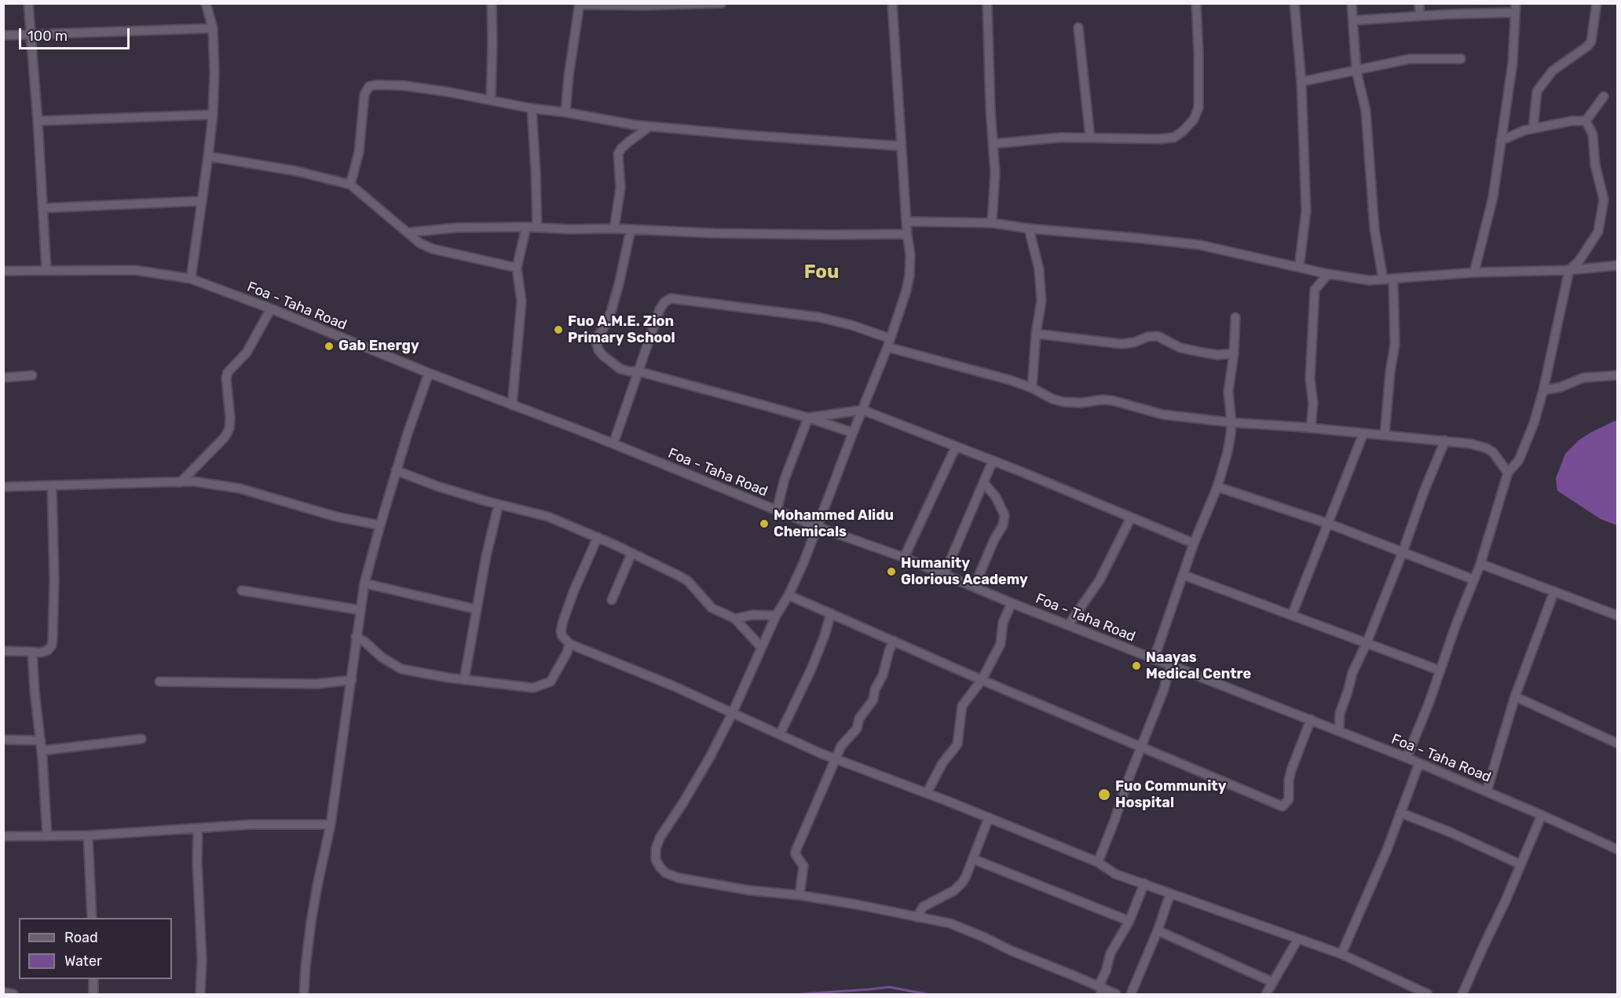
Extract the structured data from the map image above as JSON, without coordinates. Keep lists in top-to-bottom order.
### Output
{
  "streets": {
    "street": ["Foa - Taha Road"]
  },
  "districts": ["Fou"],
  "places": [
    "Fuo A.M.E. Zion Primary School",
    "Gab Energy",
    "Mohammed Alidu Chemicals",
    "Humanity Glorious Academy",
    "Naayas Medical Centre",
    "Fuo Community Hospital"
  ],
  "legend": ["Road", "Water"],
  "scale_bar": "100 m"
}
